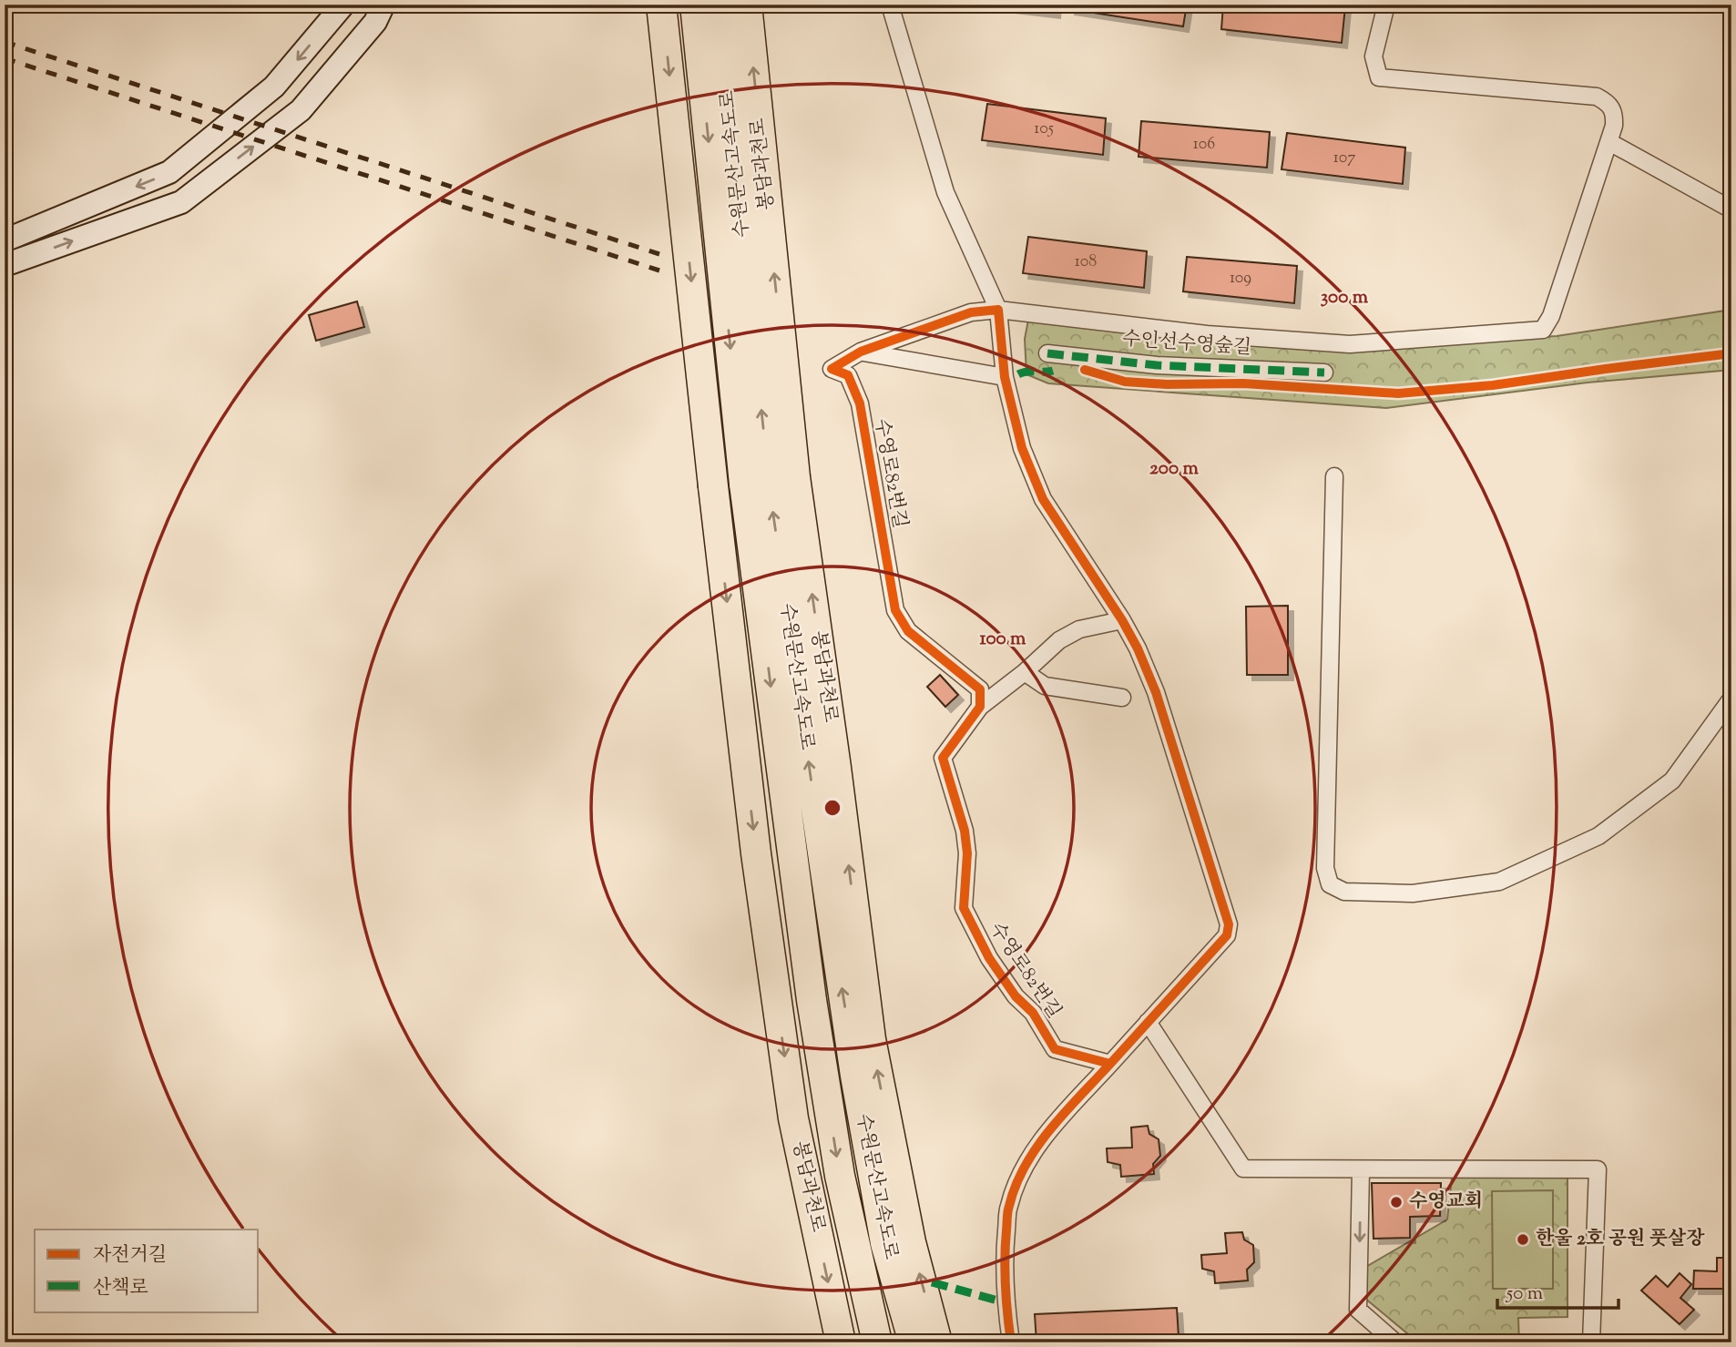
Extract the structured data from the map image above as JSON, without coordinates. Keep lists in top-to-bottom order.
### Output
{
  "streets": {
    "highway": ["수원문산고속도로", "봉담과천로"],
    "street": ["수인선수영숲길", "수영로82번길"]
  },
  "crossings": [
    ["수원문산고속도로", "봉담과천로"]
  ],
  "places": ["수영교회", "한울 2호 공원 풋살장"],
  "house_numbers": [
    "105",
    "106",
    "107",
    "108",
    "109"
  ],
  "legend": ["자전거길", "산책로"],
  "scale_bar": "50 m",
  "rings": ["300 m", "200 m", "100 m"]
}
